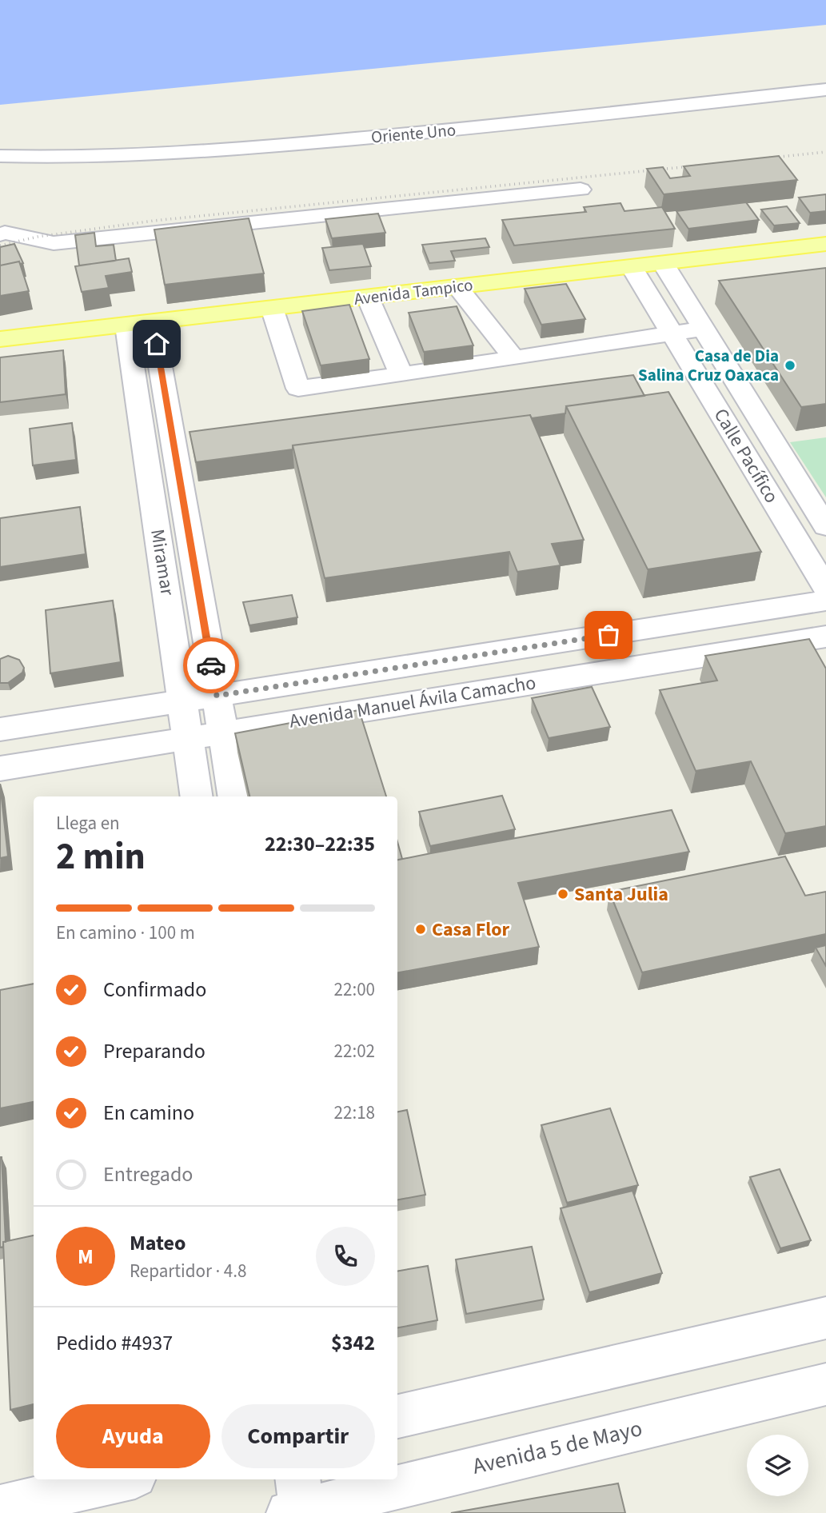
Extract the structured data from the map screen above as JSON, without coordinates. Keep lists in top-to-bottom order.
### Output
{
  "streets": {
    "main road": ["Avenida Tampico"],
    "street": [
      "Oriente Uno",
      "Calle Pacífico",
      "Miramar",
      "Avenida Manuel Ávila Camacho",
      "Avenida 5 de Mayo"
    ]
  },
  "crossings": [
    ["Avenida Tampico", "Calle Pacífico"],
    ["Avenida Tampico", "Miramar"],
    ["Miramar", "Avenida Manuel Ávila Camacho"]
  ],
  "places": ["Casa de Dia Salina Cruz Oaxaca", "Santa Julia", "Casa Flor"],
  "page": {
    "heading": ["2 min", "Llega en", "22:30–22:35"],
    "panel": [
      "Mateo",
      "Repartidor · 4.8",
      "Pedido #4937",
      "$342"
    ],
    "bar": "En camino · 100 m",
    "list": [
      ["Confirmado", "22:00"],
      ["Preparando", "22:02"],
      ["En camino", "22:18"],
      "Entregado"
    ],
    "round": "M",
    "buttons": ["Ayuda", "Compartir"]
  }
}
